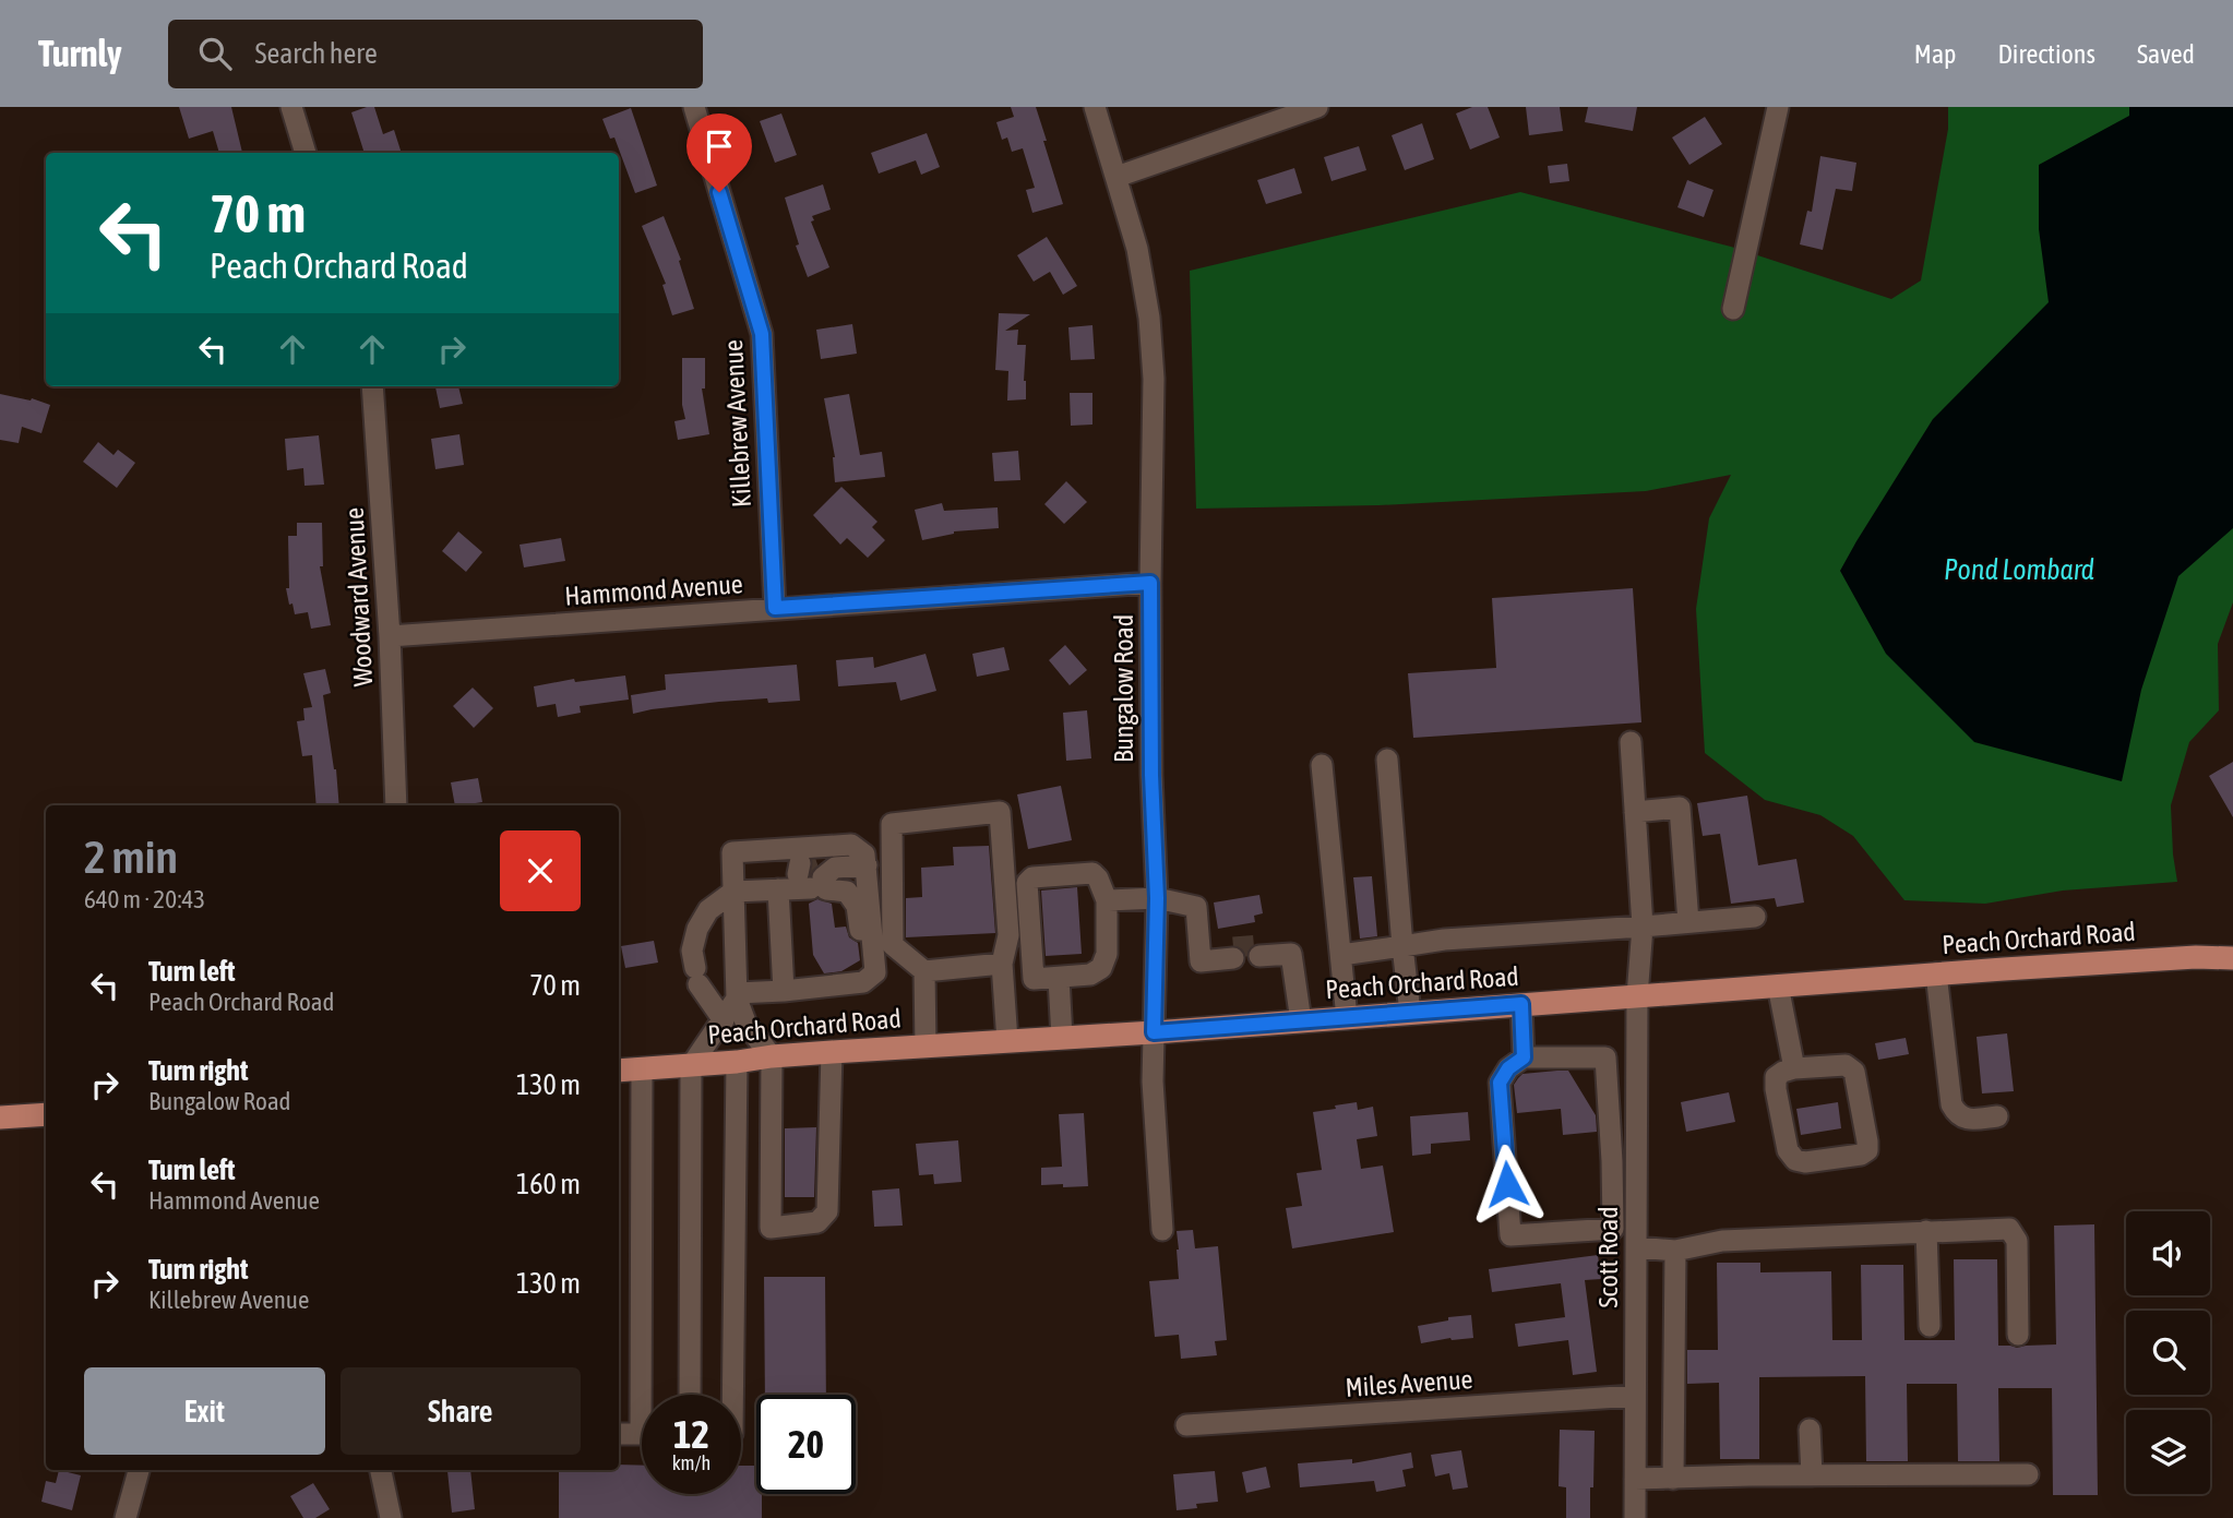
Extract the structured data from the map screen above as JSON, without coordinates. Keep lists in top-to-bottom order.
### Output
{
  "streets": {
    "main road": ["Peach Orchard Road"],
    "street": [
      "Killebrew Avenue",
      "Hammond Avenue",
      "Woodward Avenue",
      "Bungalow Road",
      "Scott Road",
      "Miles Avenue"
    ]
  },
  "crossings": [
    ["Killebrew Avenue", "Hammond Avenue"],
    ["Hammond Avenue", "Woodward Avenue"],
    ["Hammond Avenue", "Bungalow Road"],
    ["Bungalow Road", "Peach Orchard Road"],
    ["Peach Orchard Road", "Scott Road"],
    ["Scott Road", "Miles Avenue"]
  ],
  "water": ["Pond Lombard"],
  "page": {
    "header": "Turnly",
    "search": "Search here",
    "nav": ["Map", "Directions", "Saved"],
    "turn": ["70 m", "Peach Orchard Road"],
    "heading": ["2 min", "640 m · 20:43"],
    "list": [
      {
        "name": "Turn left",
        "note": "Peach Orchard Road",
        "value": "70 m"
      },
      {
        "name": "Turn right",
        "note": "Bungalow Road",
        "value": "130 m"
      },
      {
        "name": "Turn left",
        "note": "Hammond Avenue",
        "value": "160 m"
      },
      {
        "name": "Turn right",
        "note": "Killebrew Avenue",
        "value": "130 m"
      }
    ],
    "buttons": ["Exit", "Share"],
    "speed": "12 km/h",
    "limit": "20"
  }
}
